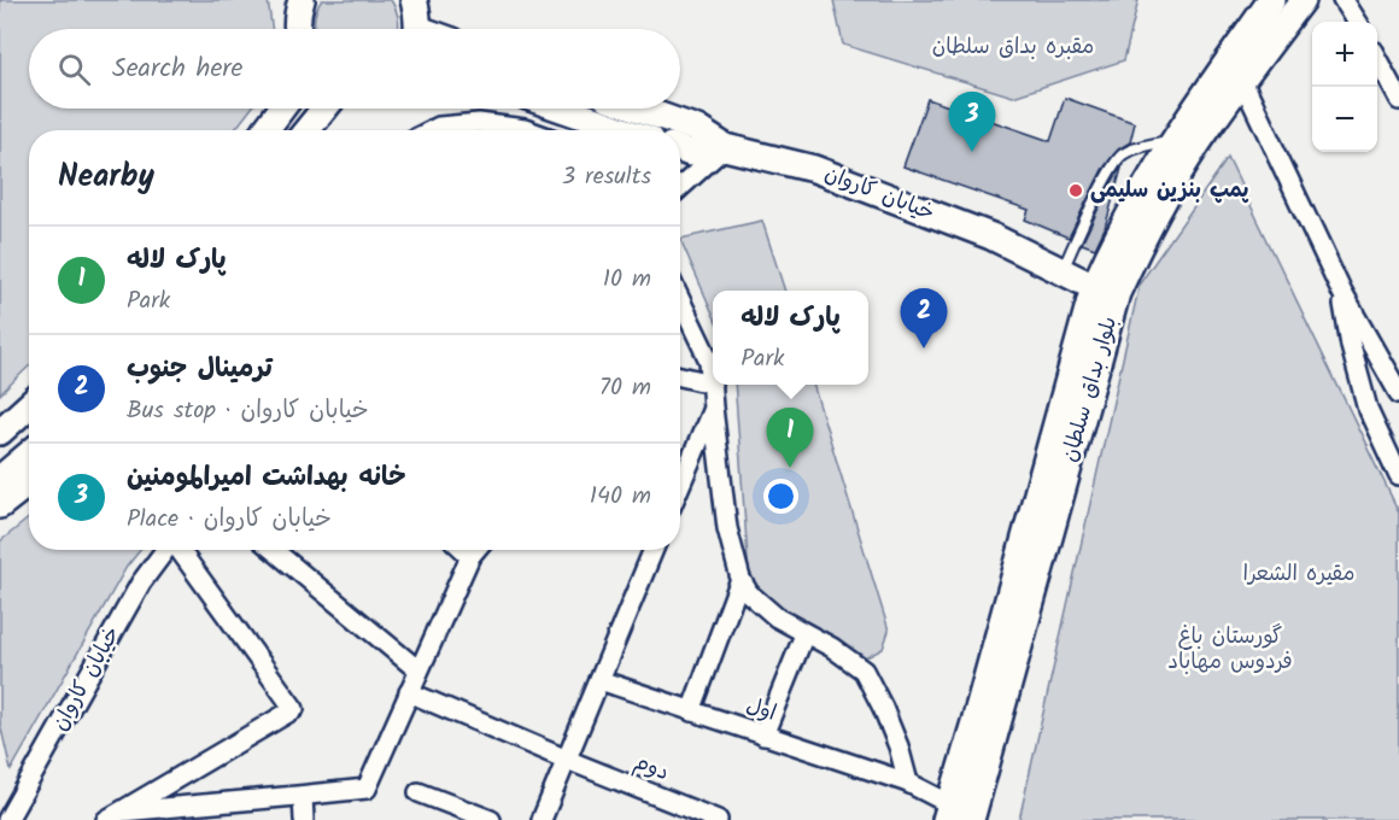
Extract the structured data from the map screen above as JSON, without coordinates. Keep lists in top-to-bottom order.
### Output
{
  "streets": {
    "main road": ["خیابان کاروان", "بلوار بداق سلطان"],
    "street": ["اول", "دوم"]
  },
  "crossings": [
    ["خیابان کاروان", "بلوار بداق سلطان"],
    ["بلوار بداق سلطان", "اول"]
  ],
  "parks": ["مقبره بداق سلطان", "مقیره الشعرا", "گورستان باغ فردوس مهاباد"],
  "places": ["پمپ بنزین سلیمی"],
  "page": {
    "map_buttons": ["+", "−"],
    "search": "Search here",
    "pins": ["3", "2", "1"],
    "heading": ["Nearby", "3 results"],
    "list": [
      {
        "mark": "1",
        "name": "پارک لاله",
        "note": "Park",
        "value": "10 m"
      },
      {
        "mark": "2",
        "name": "ترمینال جنوب",
        "note": "Bus stop · خیابان کاروان",
        "value": "70 m"
      },
      {
        "mark": "3",
        "name": "خانه بهداشت امیرالمومنین",
        "note": "Place · خیابان کاروان",
        "value": "140 m"
      }
    ],
    "popup": ["پارک لاله", "Park"]
  }
}
